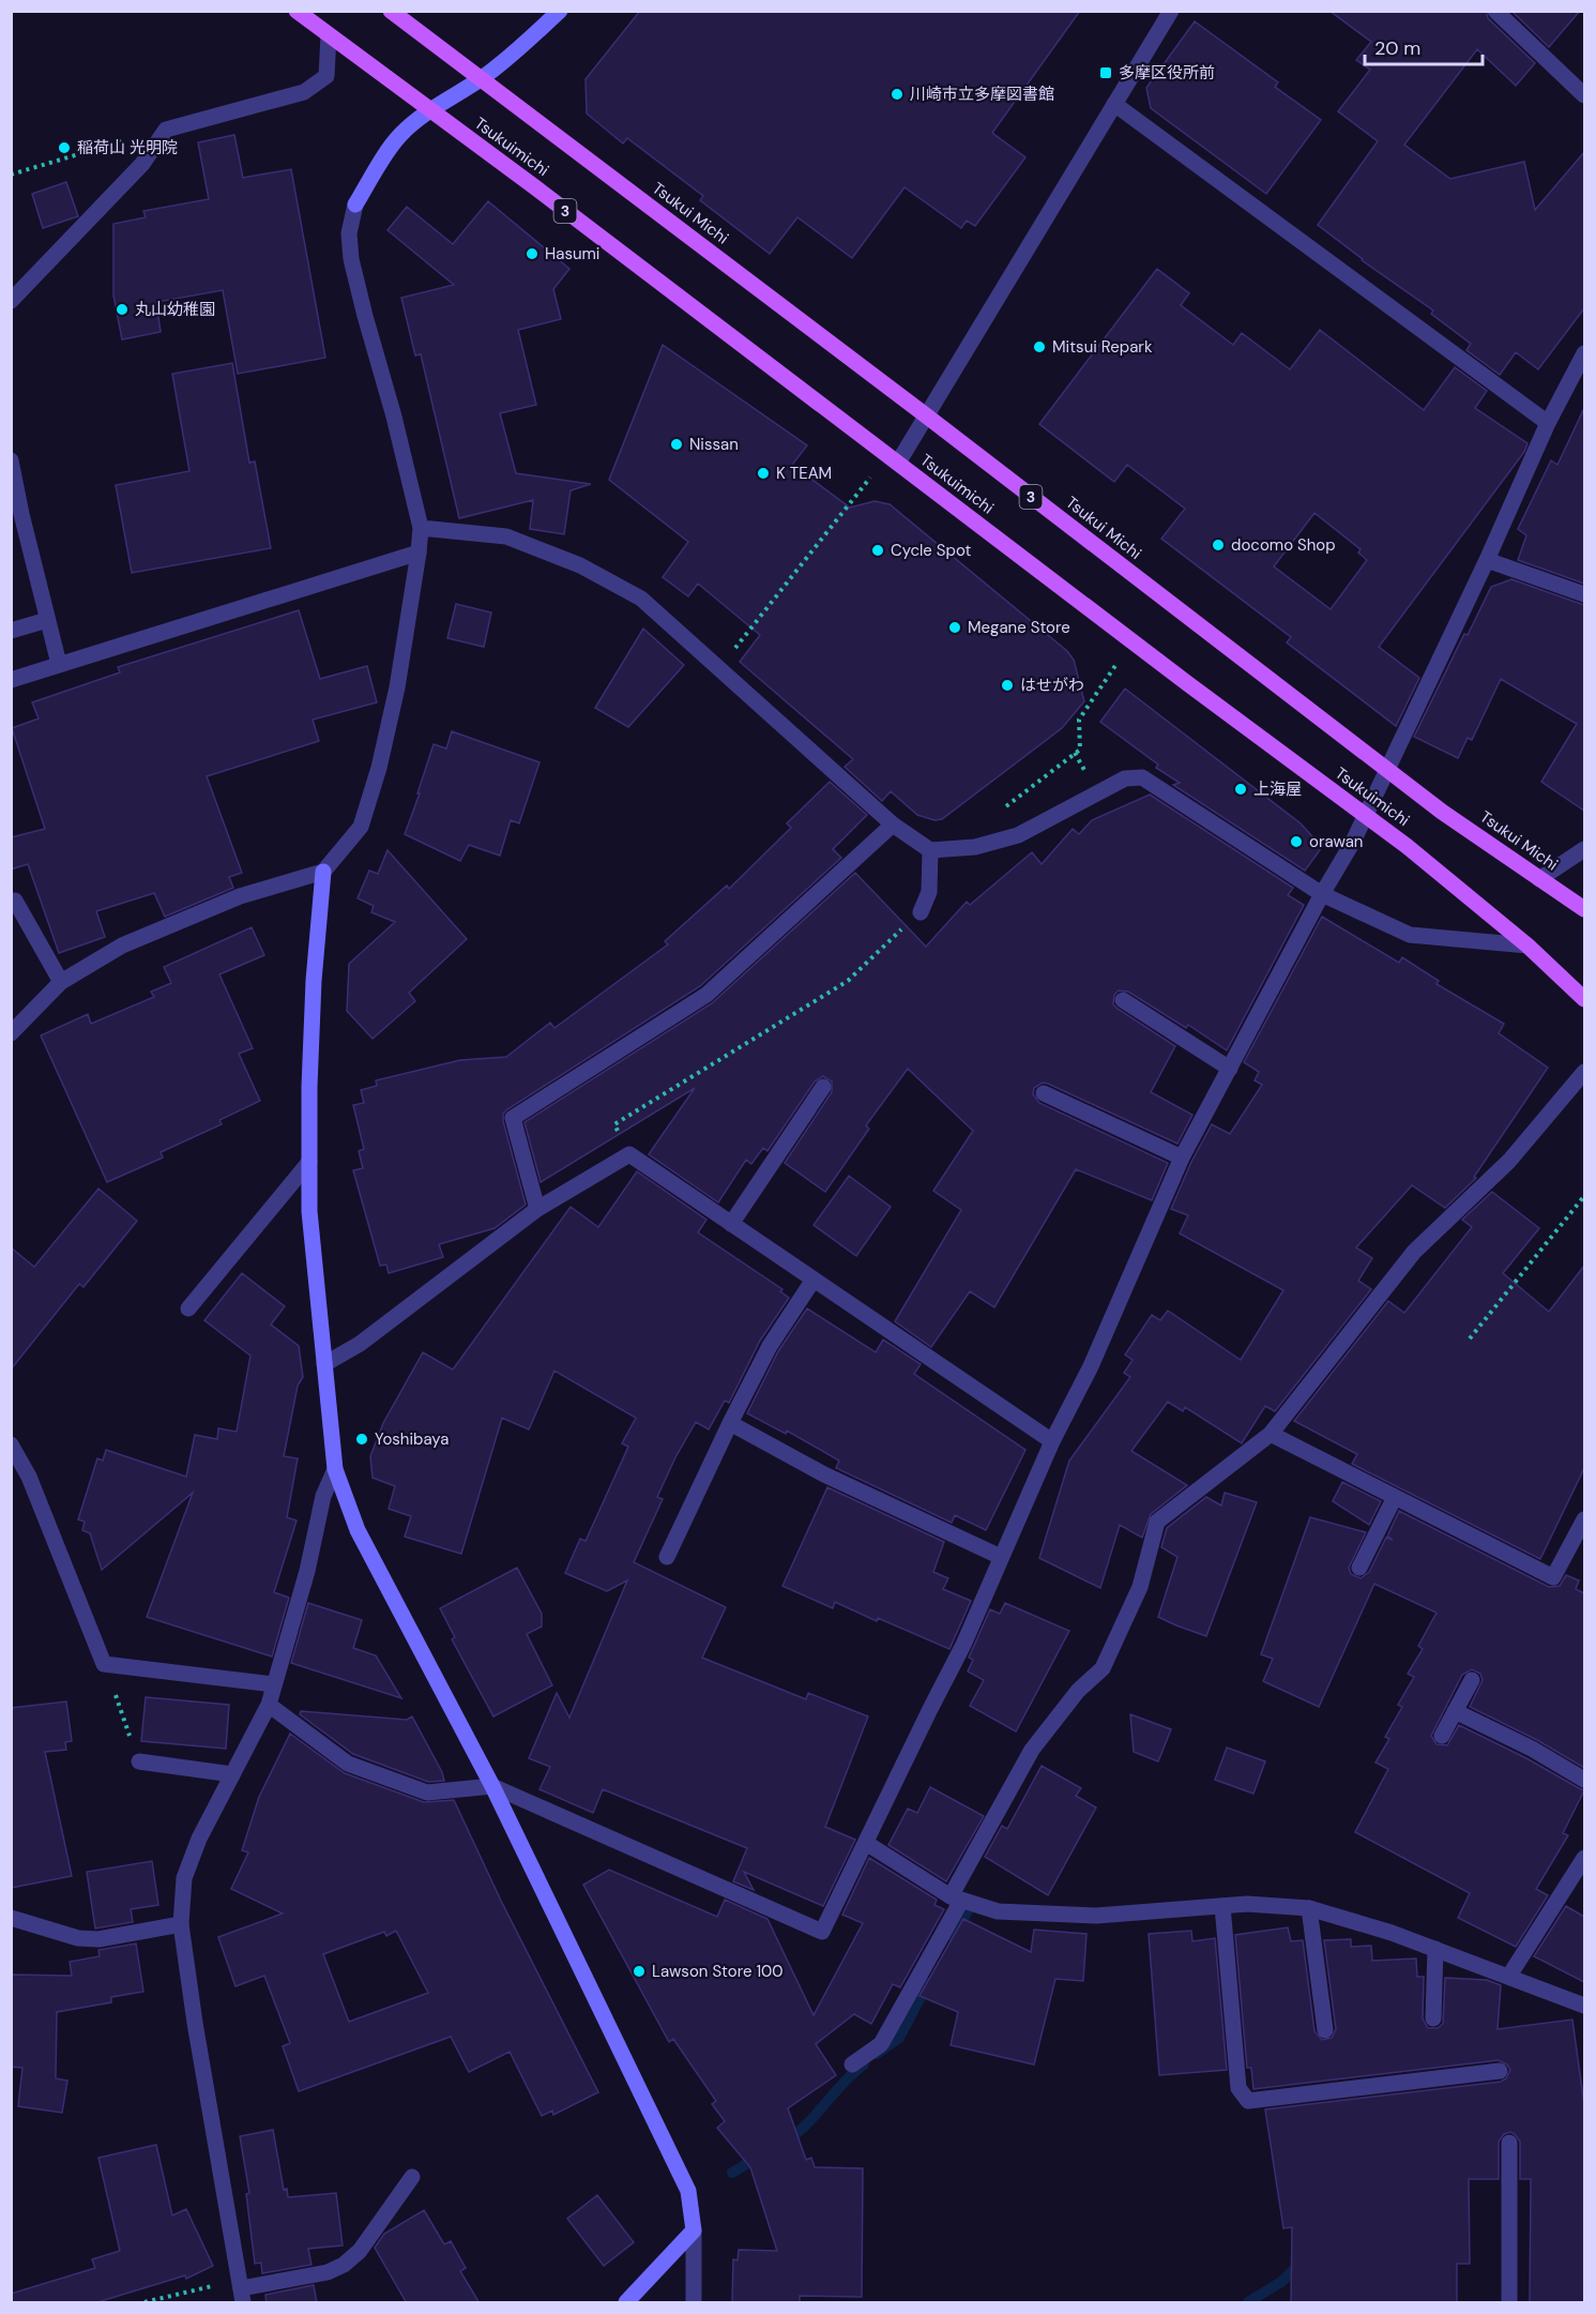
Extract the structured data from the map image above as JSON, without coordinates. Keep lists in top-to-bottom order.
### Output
{
  "streets": {
    "main road": ["Tsukuimichi", "3", "Tsukui Michi"]
  },
  "crossings": [
    ["3", "Tsukui Michi"]
  ],
  "places": {
    "transit": ["多摩区役所前"],
    "other": [
      "川崎市立多摩図書館",
      "稲荷山 光明院",
      "Hasumi",
      "丸山幼稚園",
      "Mitsui Repark",
      "Nissan",
      "K TEAM",
      "docomo Shop",
      "Cycle Spot",
      "Megane Store",
      "はせがわ",
      "上海屋",
      "orawan",
      "Yoshibaya",
      "Lawson Store 100"
    ]
  },
  "scale_bar": "20 m"
}
